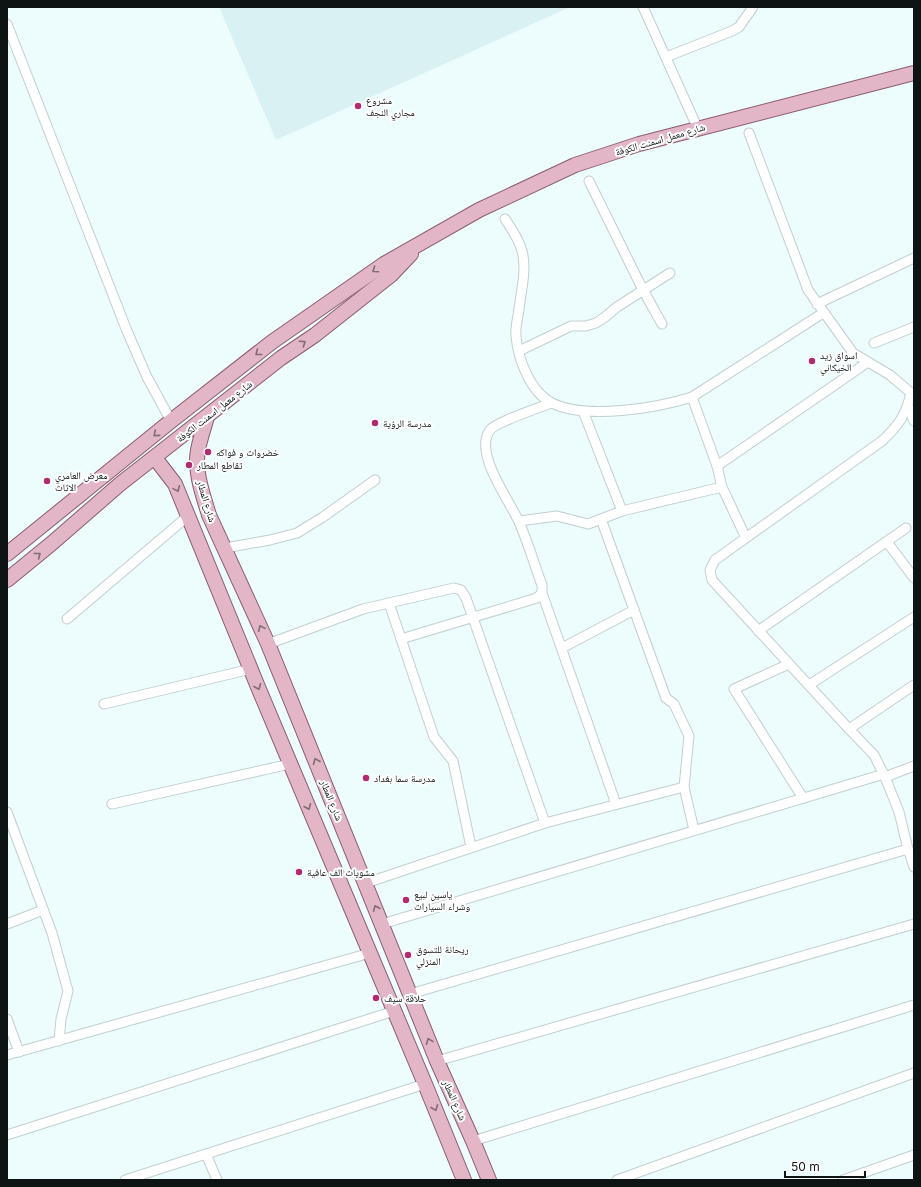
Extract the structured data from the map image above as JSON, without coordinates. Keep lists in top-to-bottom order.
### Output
{
  "streets": {
    "main road": ["شارع معمل اسمنت الكوفة", "شارع المطار"]
  },
  "crossings": [
    ["شارع معمل اسمنت الكوفة", "شارع المطار"]
  ],
  "places": [
    "مشروع مجاري النجف",
    "اسواق زيد الخيكاني",
    "مدرسة الرؤية",
    "خضروات و فواكه",
    "تقاطع المطار",
    "معرض العامري الاثاث",
    "مدرسة سما بغداد",
    "مشويات الف عافية",
    "ياسين لبيع وشراء السيارات",
    "ريحانة للتسوق المنزلي",
    "حلاقة سيف"
  ],
  "scale_bar": "50 m"
}
